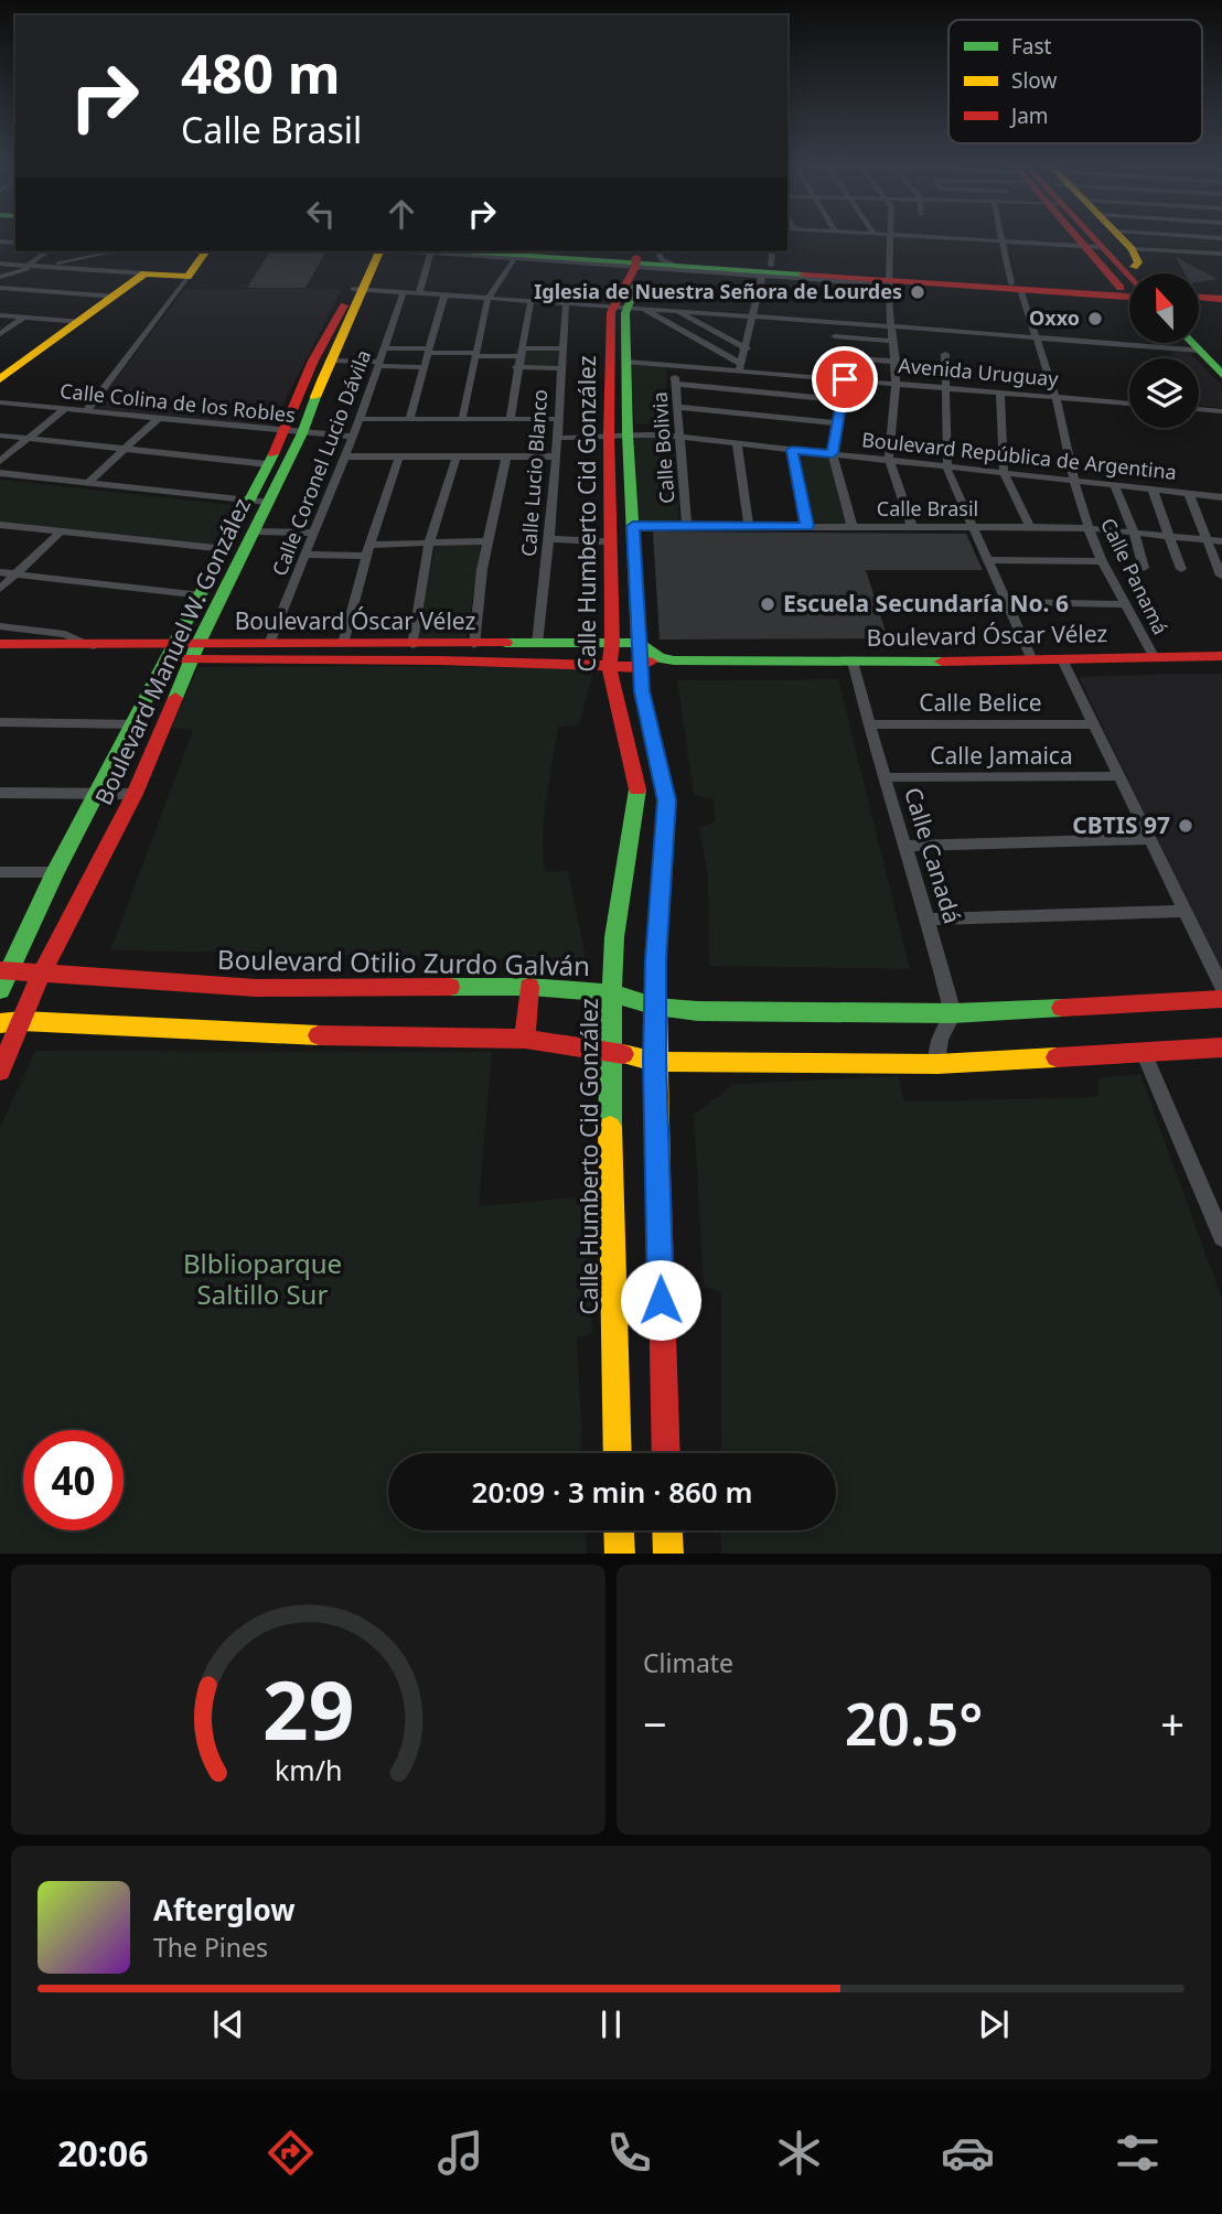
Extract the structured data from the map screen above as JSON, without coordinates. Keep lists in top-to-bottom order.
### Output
{
  "streets": {
    "street": [
      "Avenida Uruguay",
      "Calle Colina de los Robles",
      "Calle Bolivia",
      "Boulevard República de Argentina",
      "Calle Coronel Lucio Dávila",
      "Calle Lucio Blanco",
      "Calle Brasil",
      "Calle Humberto Cid González",
      "Calle Panamá",
      "Boulevard Óscar Vélez",
      "Boulevard Manuel W. González",
      "Calle Belice",
      "Calle Jamaica",
      "Calle Canadá",
      "Boulevard Otilio Zurdo Galván"
    ]
  },
  "crossings": [
    ["Avenida Uruguay", "Calle Bolivia"],
    ["Avenida Uruguay", "Calle Humberto Cid González"],
    ["Avenida Uruguay", "Calle Panamá"],
    ["Calle Colina de los Robles", "Calle Coronel Lucio Dávila"],
    ["Calle Colina de los Robles", "Boulevard Manuel W. González"],
    ["Calle Bolivia", "Boulevard República de Argentina"],
    ["Calle Bolivia", "Calle Brasil"],
    ["Boulevard República de Argentina", "Calle Humberto Cid González"],
    ["Boulevard República de Argentina", "Calle Panamá"],
    ["Calle Coronel Lucio Dávila", "Boulevard Óscar Vélez"],
    ["Calle Lucio Blanco", "Boulevard Óscar Vélez"],
    ["Calle Brasil", "Calle Humberto Cid González"],
    ["Calle Brasil", "Calle Panamá"],
    ["Calle Humberto Cid González", "Boulevard Óscar Vélez"],
    ["Calle Humberto Cid González", "Boulevard Otilio Zurdo Galván"],
    ["Calle Panamá", "Boulevard Óscar Vélez"],
    ["Boulevard Óscar Vélez", "Boulevard Manuel W. González"],
    ["Boulevard Óscar Vélez", "Calle Canadá"],
    ["Boulevard Manuel W. González", "Boulevard Otilio Zurdo Galván"],
    ["Calle Belice", "Calle Canadá"],
    ["Calle Jamaica", "Calle Canadá"],
    ["Calle Canadá", "Boulevard Otilio Zurdo Galván"]
  ],
  "parks": ["Blblioparque Saltillo Sur"],
  "places": [
    "Iglesia de Nuestra Señora de Lourdes",
    "Oxxo",
    "Escuela Secundaría No. 6",
    "CBTIS 97"
  ],
  "legend": ["Fast", "Slow", "Jam"],
  "north": "top",
  "page": {
    "turn": ["480 m", "Calle Brasil"],
    "limit": "40",
    "trip": "20:09 · 3 min · 860 m",
    "tile": "Climate",
    "heat": ["−", "20.5°", "+"],
    "song": ["Afterglow", "The Pines"],
    "tabs": "20:06",
    "gauge": ["29", "km/h"]
  }
}
